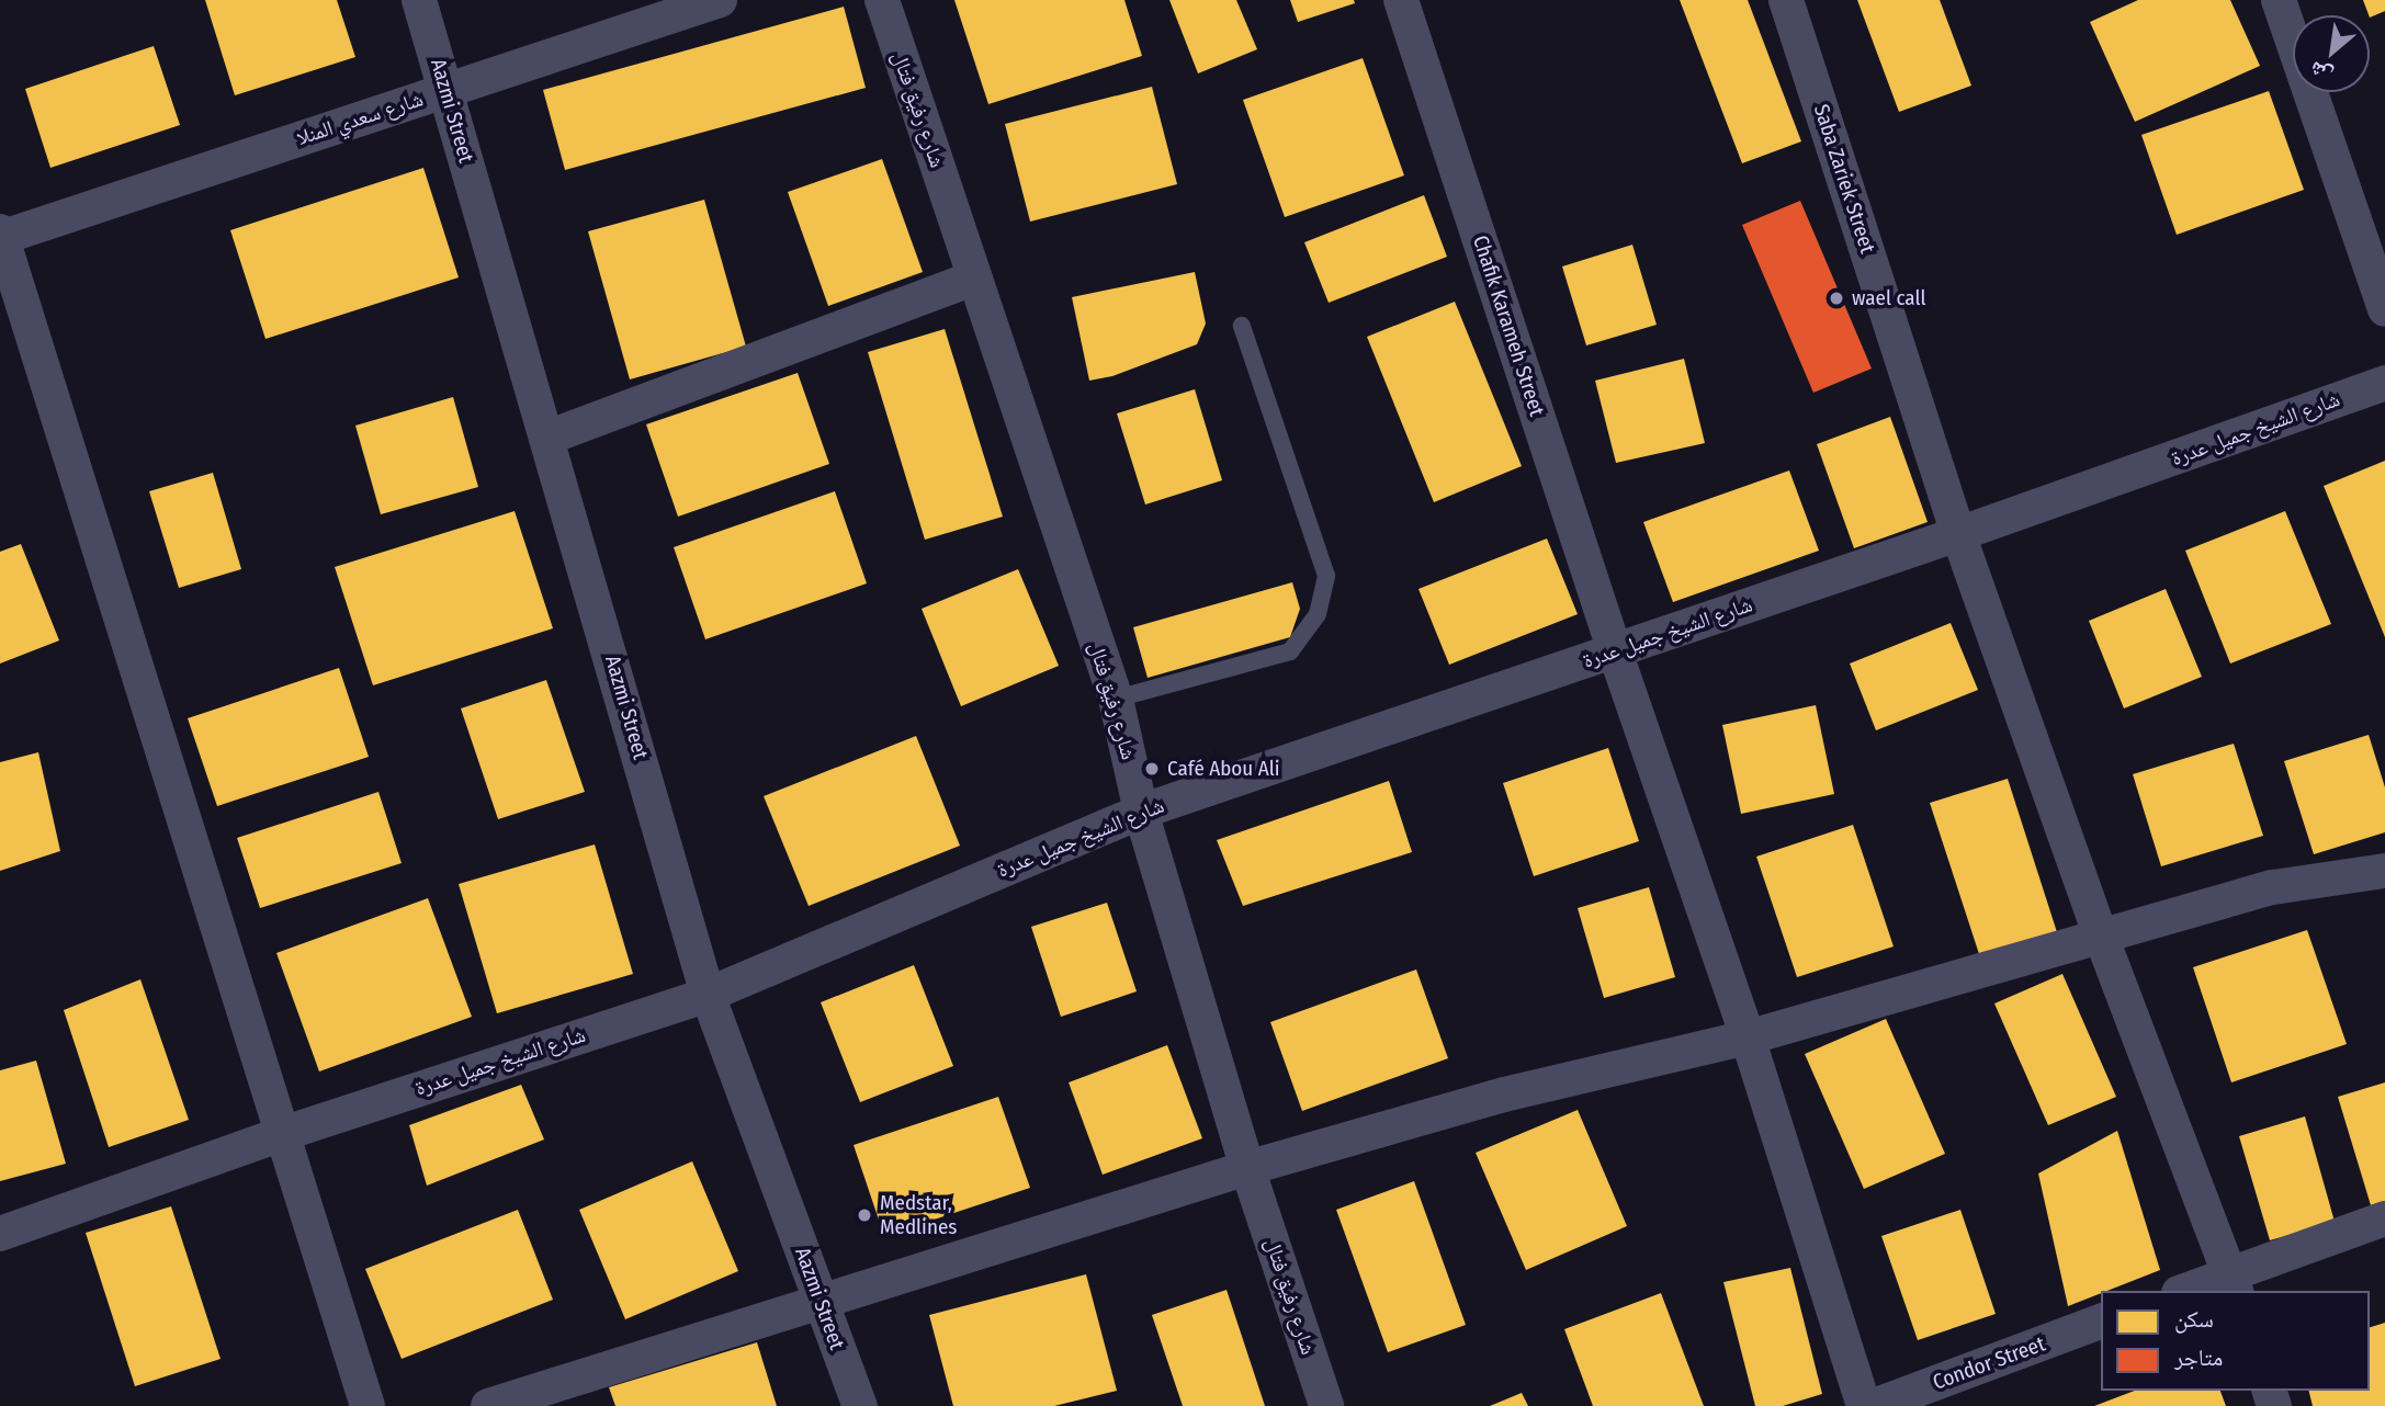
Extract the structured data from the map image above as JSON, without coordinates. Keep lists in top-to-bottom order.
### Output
{
  "streets": {
    "street": [
      "شارع رفيق فتال",
      "Aazmi Street",
      "شارع سعدي المنلا",
      "Saba Zariek Street",
      "Chafik Karameh Street",
      "شارع الشيخ جميل عدرة",
      "Condor Street"
    ]
  },
  "crossings": [
    ["شارع رفيق فتال", "شارع الشيخ جميل عدرة"],
    ["Aazmi Street", "شارع سعدي المنلا"],
    ["Aazmi Street", "شارع الشيخ جميل عدرة"],
    ["Saba Zariek Street", "شارع الشيخ جميل عدرة"],
    ["Chafik Karameh Street", "شارع الشيخ جميل عدرة"]
  ],
  "places": ["wael call", "Café Abou Ali", "Medstar, Medlines"],
  "legend": ["سكن", "متاجر"],
  "north": "bottom left"
}
